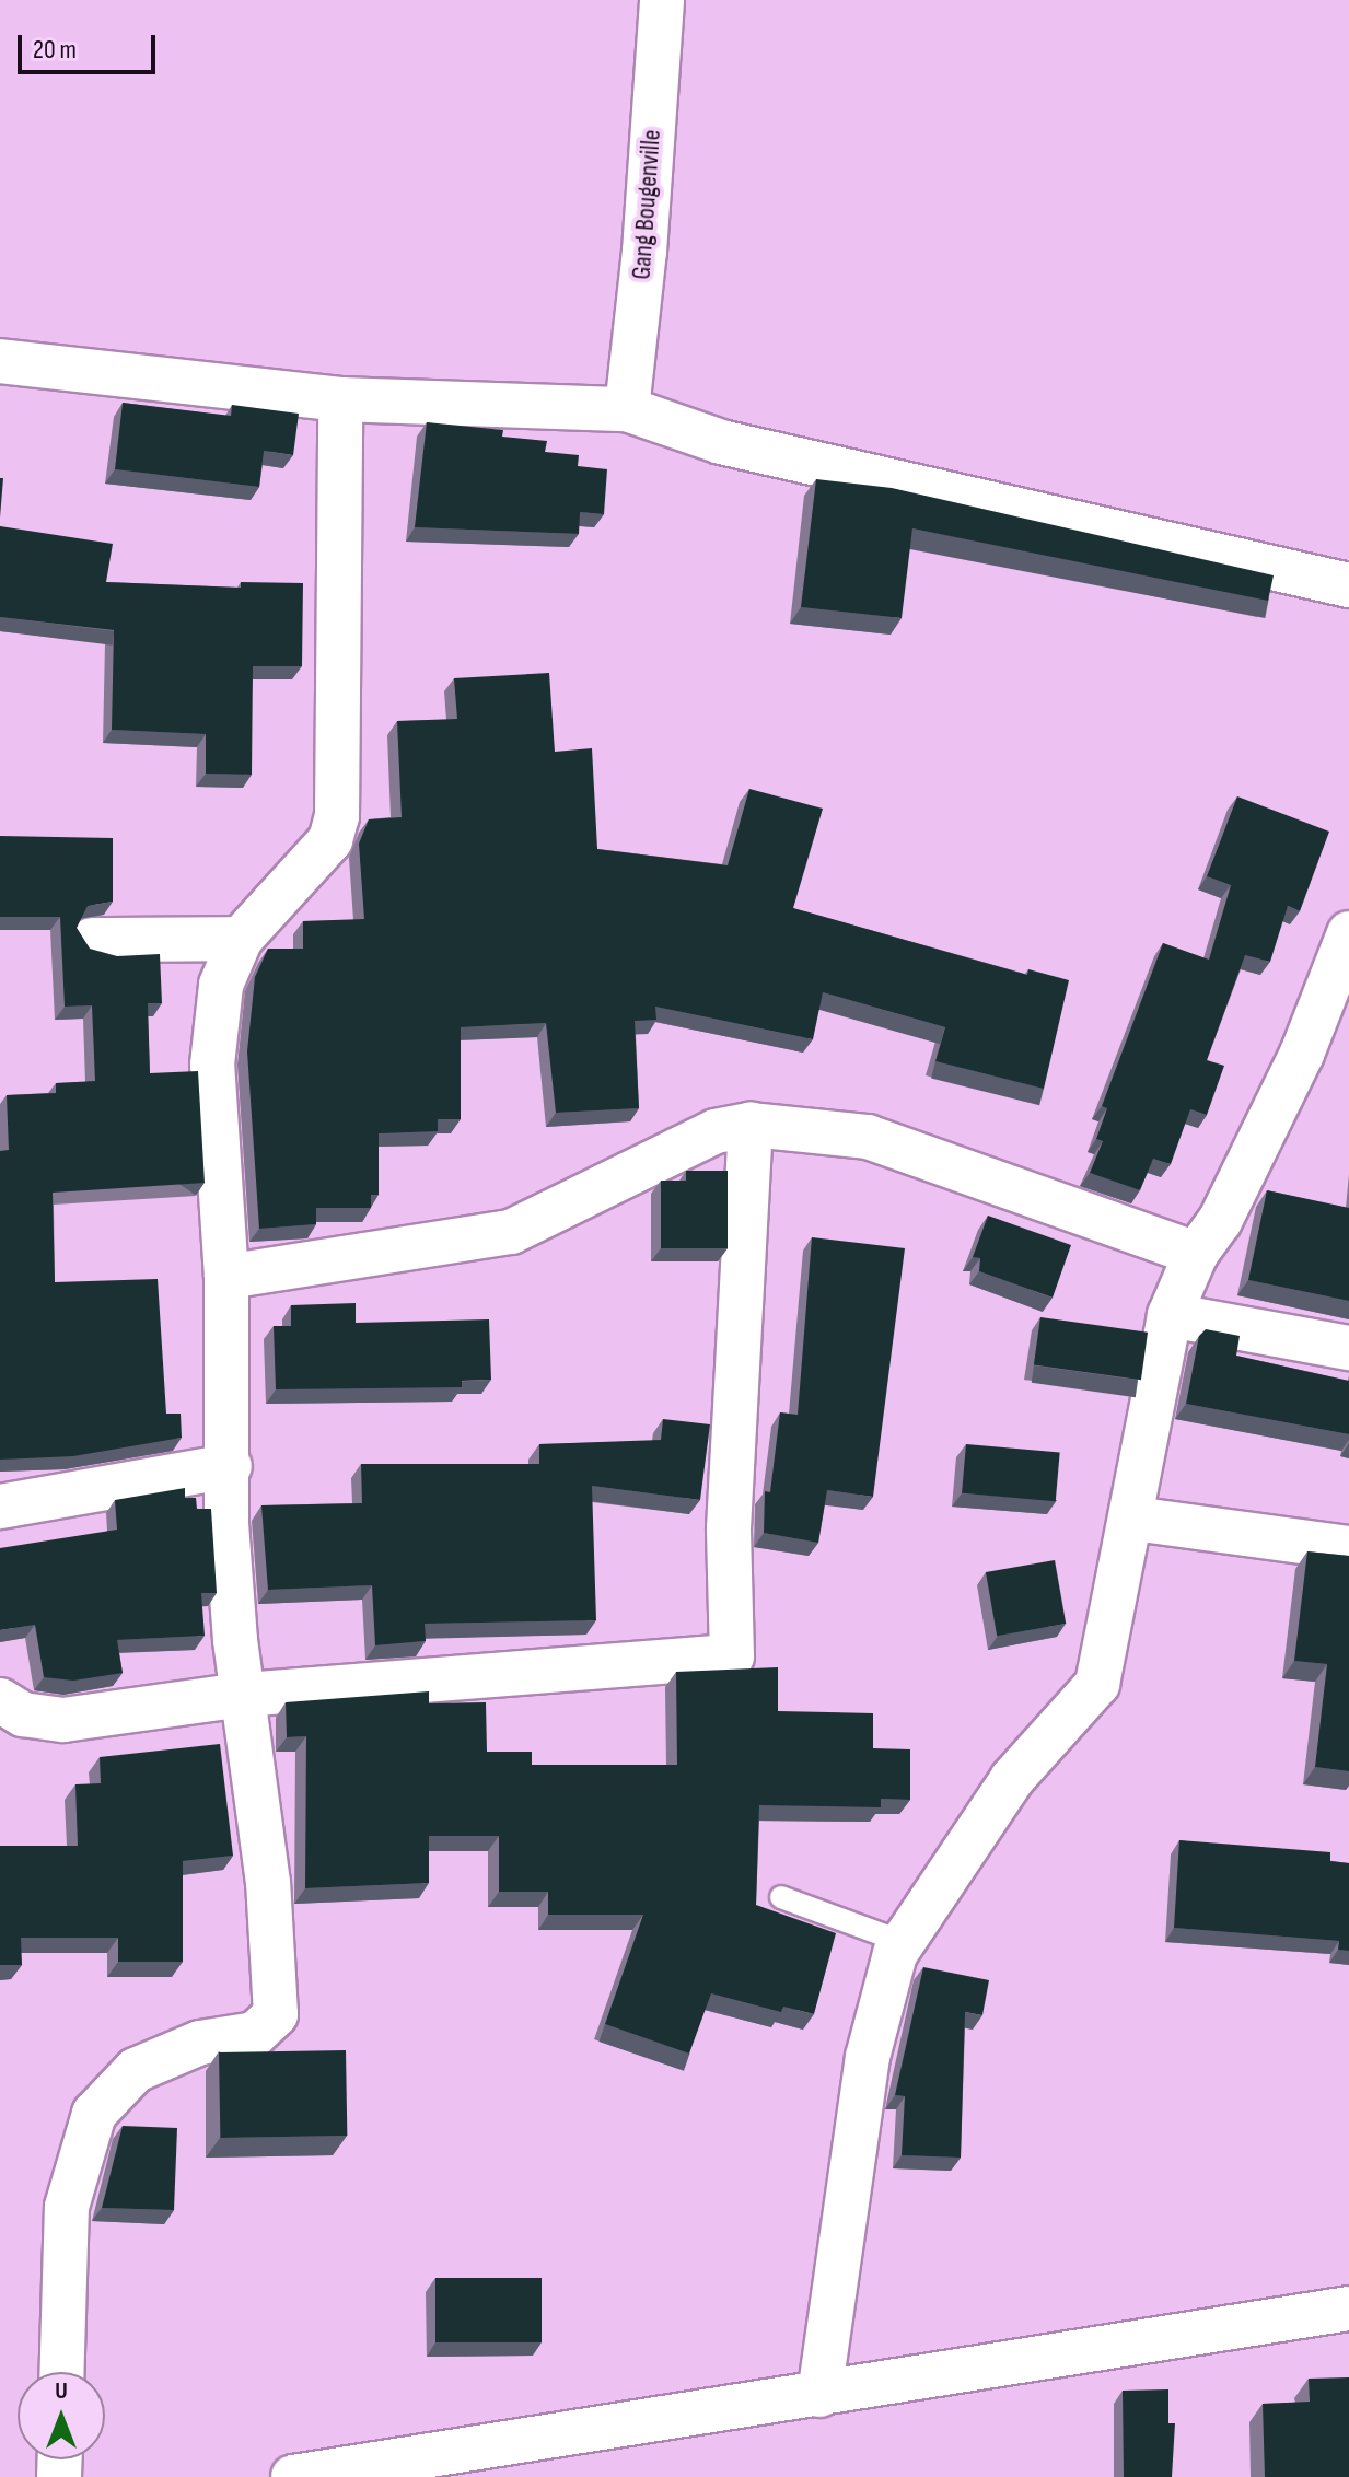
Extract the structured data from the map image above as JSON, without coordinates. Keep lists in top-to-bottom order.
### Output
{
  "streets": {
    "street": ["Gang Bougenville"]
  },
  "scale_bar": "20 m",
  "north": "top"
}
